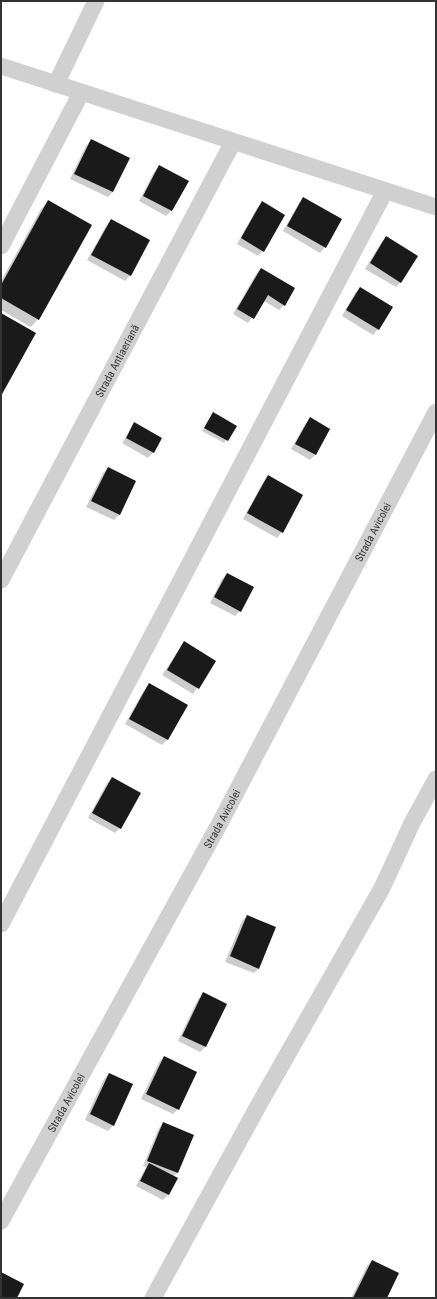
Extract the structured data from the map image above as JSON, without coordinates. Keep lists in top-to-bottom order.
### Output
{
  "streets": {
    "street": ["Strada Antiaeriană", "Strada Avicolei"]
  }
}
